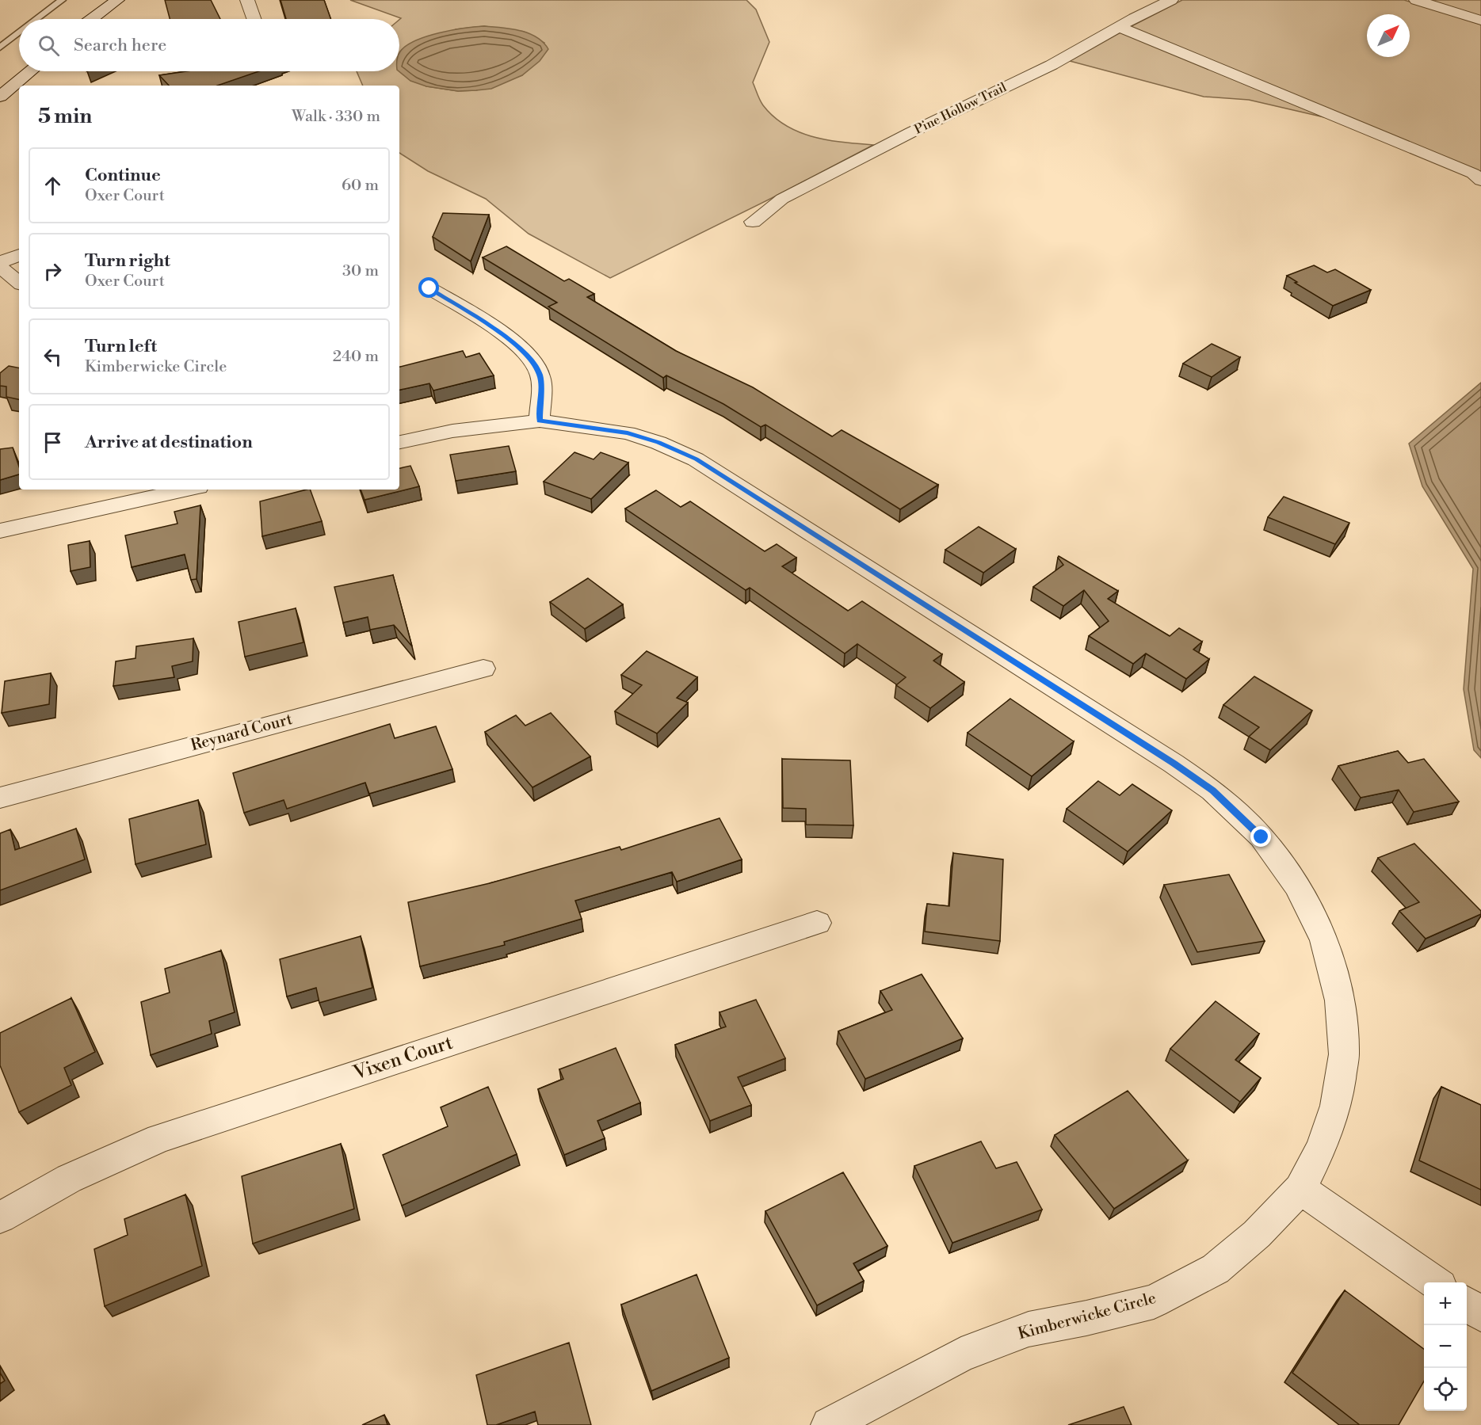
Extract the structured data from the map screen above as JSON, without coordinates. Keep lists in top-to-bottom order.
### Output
{
  "streets": {
    "street": [
      "Pine Hollow Trail",
      "Reynard Court",
      "Vixen Court",
      "Kimberwicke Circle"
    ]
  },
  "north": "top right",
  "page": {
    "search": "Search here",
    "heading": ["5 min", "Walk · 330 m"],
    "list": [
      ["Continue", "Oxer Court", "60 m"],
      ["Turn right", "Oxer Court", "30 m"],
      ["Turn left", "Kimberwicke Circle", "240 m"],
      "Arrive at destination"
    ],
    "map_buttons": ["+", "−"]
  }
}
